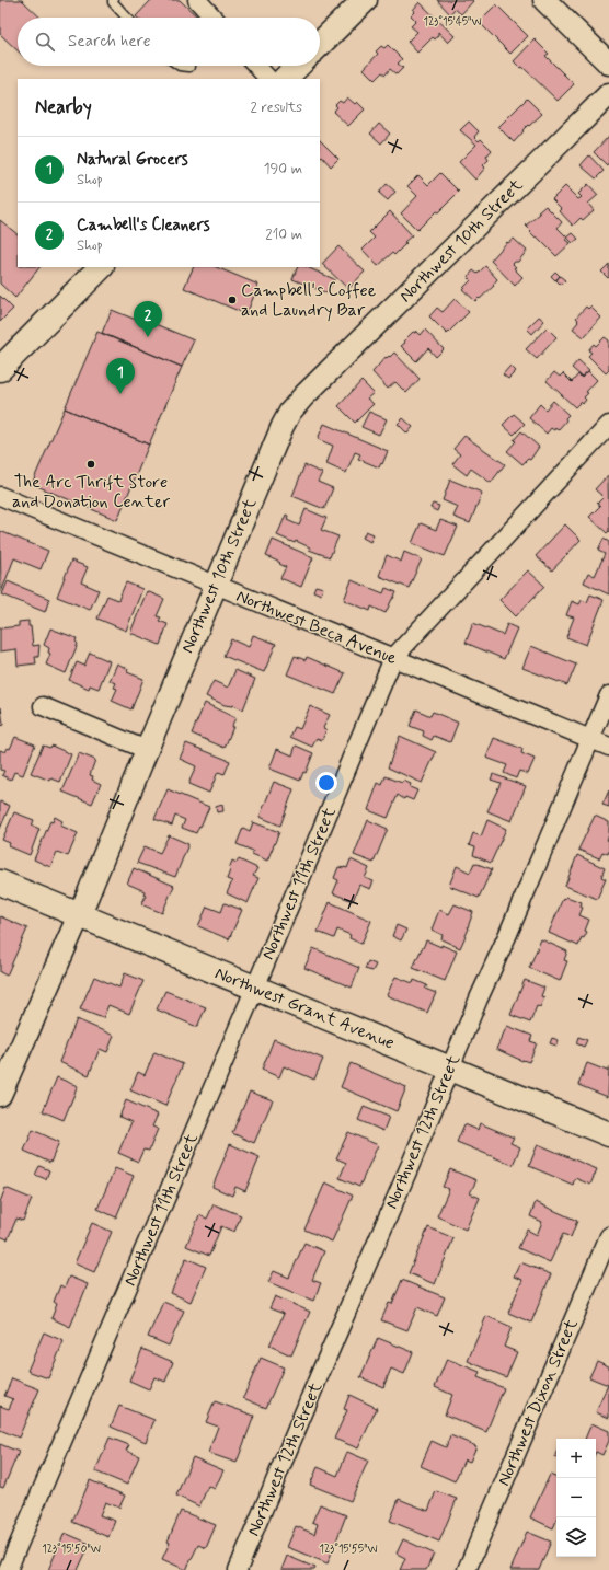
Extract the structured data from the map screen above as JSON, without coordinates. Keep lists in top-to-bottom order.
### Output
{
  "streets": {
    "main road": ["Northwest Grant Avenue"],
    "street": [
      "Northwest 10th Street",
      "Northwest Beca Avenue",
      "Northwest 11th Street",
      "Northwest 12th Street",
      "Northwest Dixon Street"
    ]
  },
  "crossings": [
    ["Northwest 10th Street", "Northwest Beca Avenue"],
    ["Northwest 10th Street", "Northwest Grant Avenue"],
    ["Northwest Beca Avenue", "Northwest 11th Street"],
    ["Northwest Beca Avenue", "Northwest 12th Street"],
    ["Northwest 11th Street", "Northwest Grant Avenue"],
    ["Northwest Grant Avenue", "Northwest 12th Street"]
  ],
  "places": ["Campbell's Coffee and Laundry Bar", "The Arc Thrift Store and Donation Center"],
  "page": {
    "search": "Search here",
    "heading": ["Nearby", "2 results"],
    "list": [
      {
        "mark": "1",
        "name": "Natural Grocers",
        "note": "Shop",
        "value": "190 m"
      },
      {
        "mark": "2",
        "name": "Cambell's Cleaners",
        "note": "Shop",
        "value": "210 m"
      }
    ],
    "pins": ["2", "1"],
    "map_buttons": ["+", "−"]
  },
  "coordinates": ["123°15'45\"W", "123°15'50\"W", "123°15'55\"W"]
}
